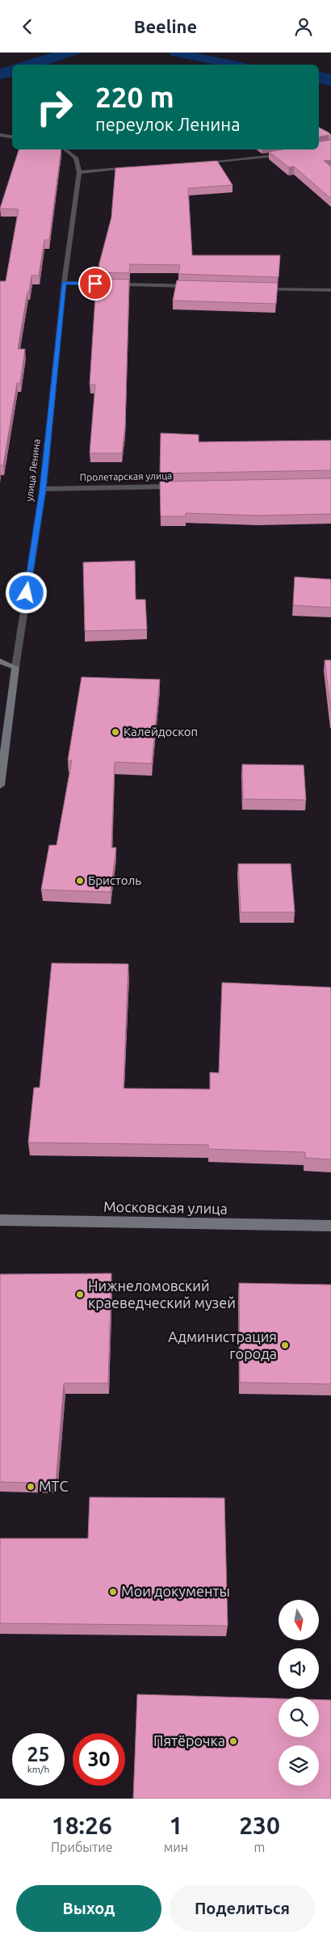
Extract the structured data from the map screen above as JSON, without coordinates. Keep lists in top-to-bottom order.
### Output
{
  "streets": {
    "main road": ["улица Ленина", "Московская улица"],
    "street": ["Пролетарская улица"]
  },
  "crossings": [
    ["улица Ленина", "Пролетарская улица"]
  ],
  "places": [
    "Калейдоскоп",
    "Бристоль",
    "Нижнеломовский краеведческий музей",
    "Администрация города",
    "МТС",
    "Мои документы",
    "Пятёрочка"
  ],
  "north": "bottom",
  "page": {
    "header": "Beeline",
    "turn": ["220 m", "переулок Ленина"],
    "speed": "25 km/h",
    "limit": "30",
    "eta": [
      "18:26",
      "Прибытие",
      "1",
      "мин",
      "230",
      "m"
    ],
    "buttons": ["Выход", "Поделиться"]
  }
}
